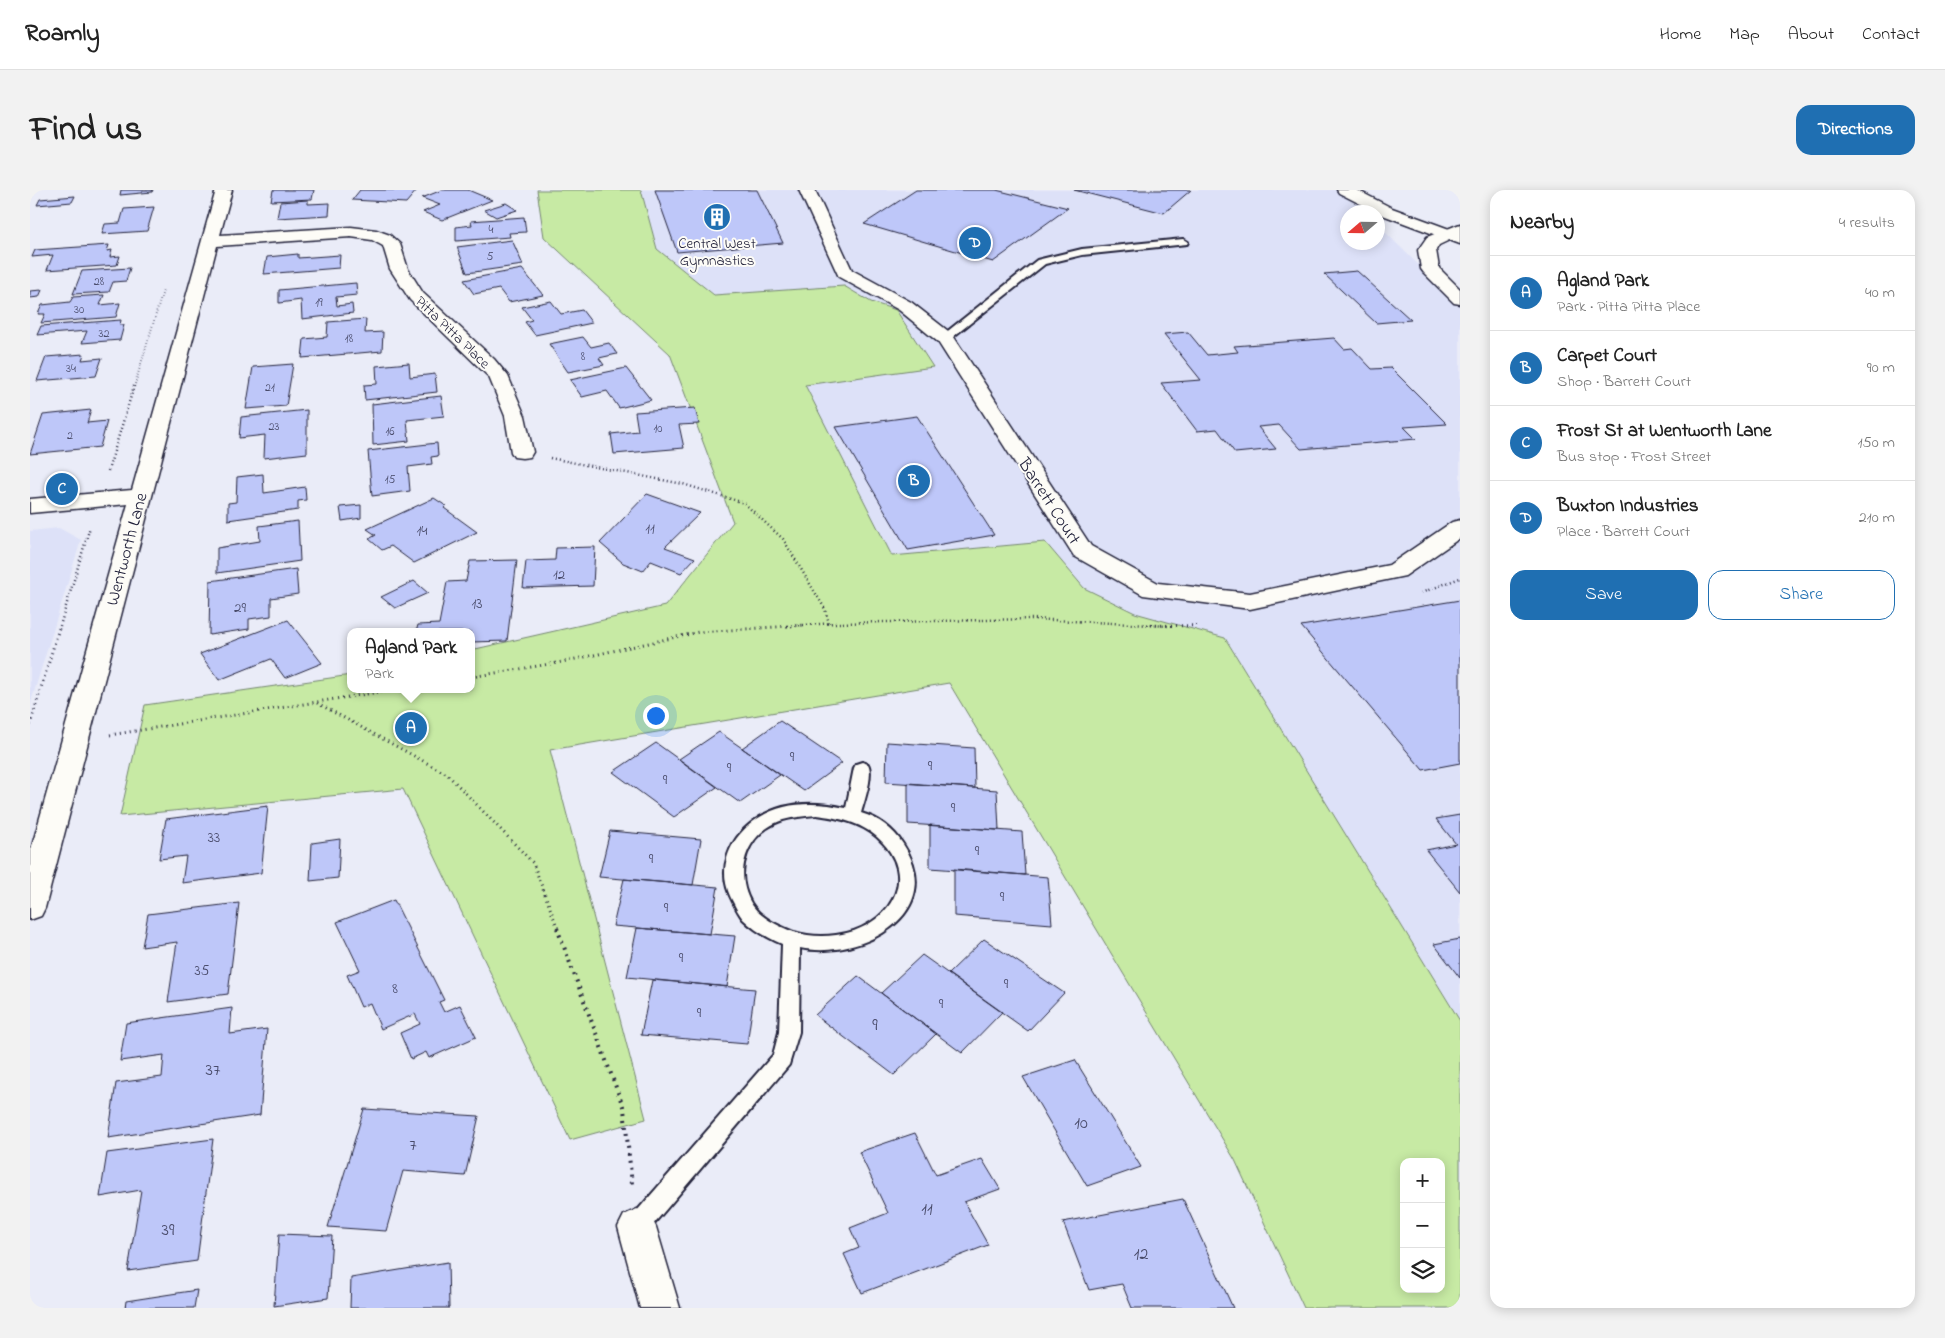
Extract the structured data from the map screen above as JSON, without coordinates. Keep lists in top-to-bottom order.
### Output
{
  "streets": {
    "street": ["Pitta Pitta Place", "Barrett Court", "Wentworth Lane"]
  },
  "crossings": [
    ["Pitta Pitta Place", "Wentworth Lane"]
  ],
  "places": {
    "building": ["Central West Gymnastics"]
  },
  "house_numbers": [
    "4",
    "5",
    "28",
    "19",
    "30",
    "32",
    "18",
    "8",
    "34",
    "21",
    "23",
    "10",
    "16",
    "2",
    "15",
    "11",
    "14",
    "12",
    "13",
    "29",
    "9",
    "9",
    "9",
    "9",
    "9",
    "33",
    "9",
    "9",
    "9",
    "9",
    "9",
    "35",
    "9",
    "8",
    "9",
    "9",
    "9",
    "37",
    "10",
    "7",
    "11",
    "39",
    "12"
  ],
  "north": "left",
  "page": {
    "header": "Roamly",
    "nav": [
      "Home",
      "Map",
      "About",
      "Contact"
    ],
    "title": "Find us",
    "buttons": [
      "Directions",
      ["Save", "Share"]
    ],
    "heading": ["Nearby", "4 results"],
    "pins": [
      "D",
      "B",
      "C",
      "A"
    ],
    "list": [
      {
        "mark": "A",
        "name": "Agland Park",
        "note": "Park · Pitta Pitta Place",
        "value": "40 m"
      },
      {
        "mark": "B",
        "name": "Carpet Court",
        "note": "Shop · Barrett Court",
        "value": "90 m"
      },
      {
        "mark": "C",
        "name": "Frost St at Wentworth Lane",
        "note": "Bus stop · Frost Street",
        "value": "150 m"
      },
      {
        "mark": "D",
        "name": "Buxton Industries",
        "note": "Place · Barrett Court",
        "value": "210 m"
      }
    ],
    "popup": ["Agland Park", "Park"],
    "map_buttons": ["+", "−"]
  }
}
